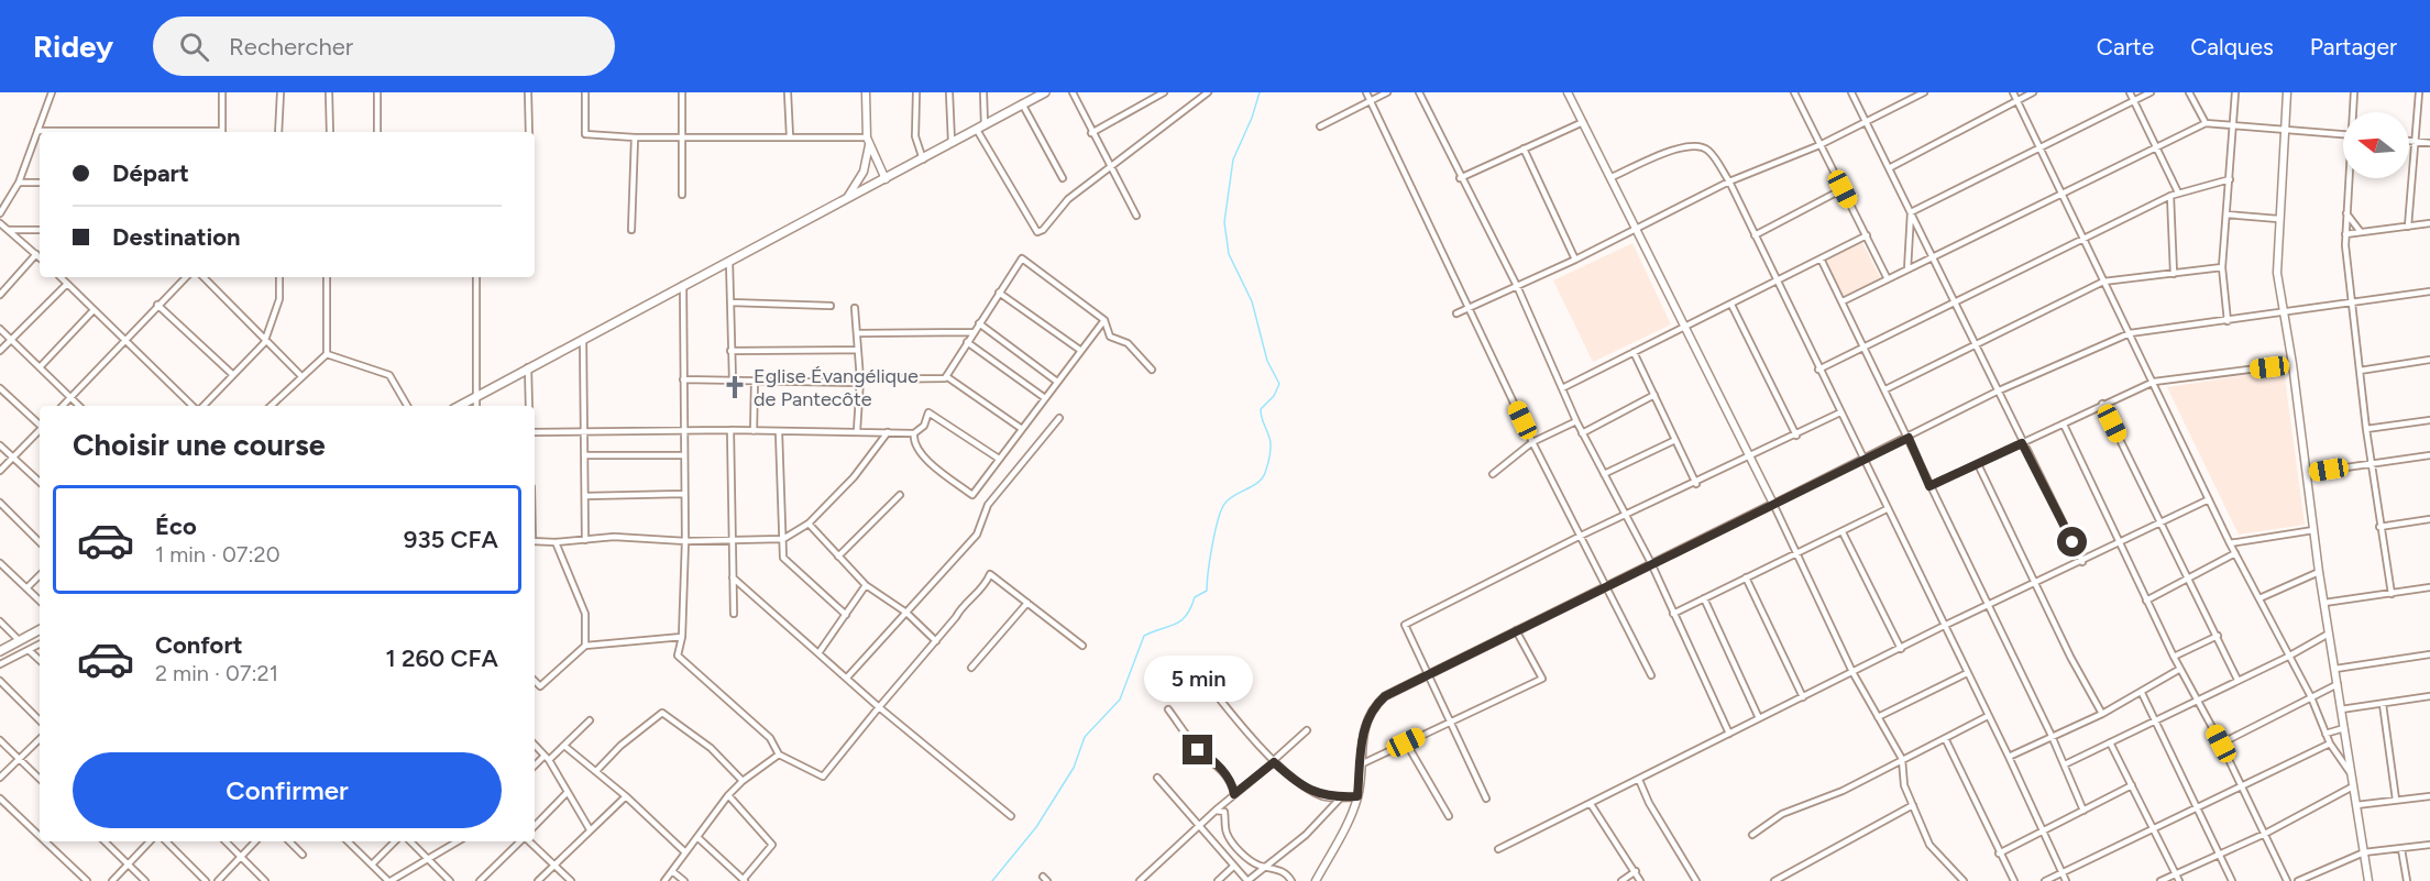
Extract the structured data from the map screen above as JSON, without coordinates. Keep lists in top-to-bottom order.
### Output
{
  "places": {
    "church": ["Eglise Évangélique de Pantecôte"]
  },
  "north": "left",
  "page": {
    "header": "Ridey",
    "search": "Rechercher",
    "nav": ["Carte", "Calques", "Partager"],
    "banner": ["Départ", "Destination"],
    "heading": "Choisir une course",
    "list": [
      {
        "name": "Éco",
        "note": "1 min · 07:20",
        "value": "935 CFA"
      },
      {
        "name": "Confort",
        "note": "2 min · 07:21",
        "value": "1 260 CFA"
      }
    ],
    "bubble": "5 min",
    "buttons": "Confirmer"
  }
}
